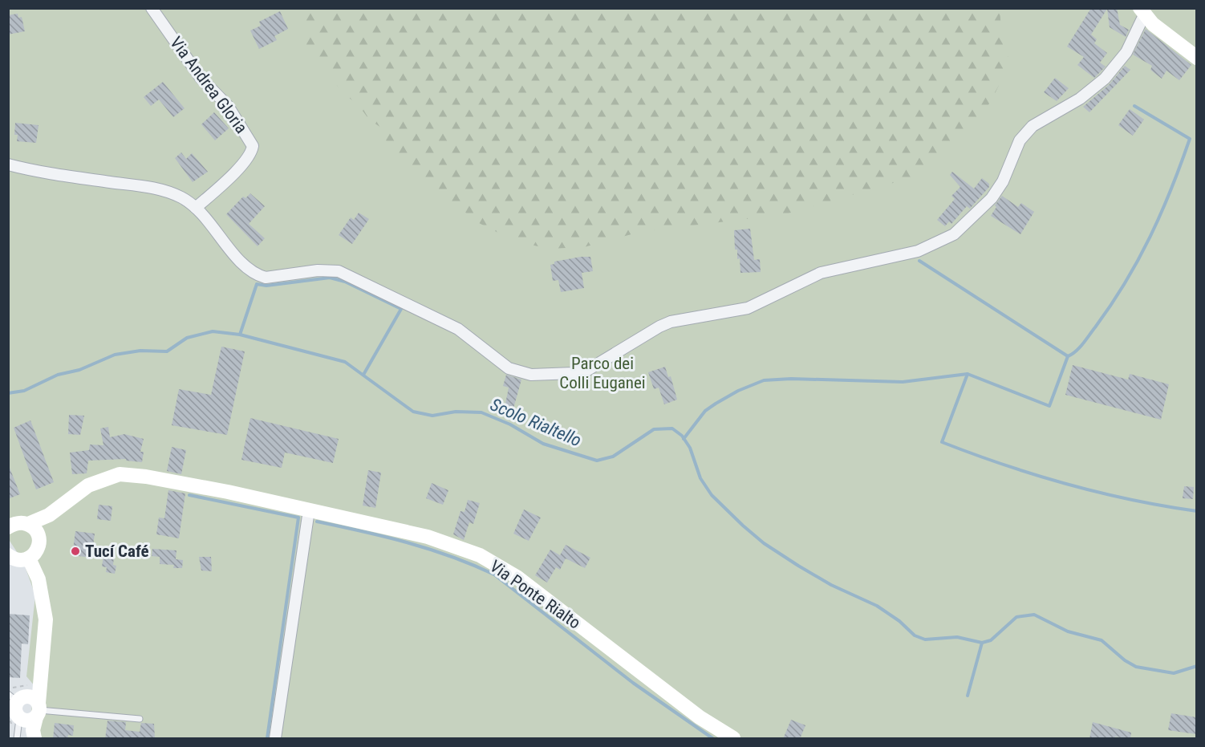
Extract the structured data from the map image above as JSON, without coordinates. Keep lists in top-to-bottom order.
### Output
{
  "streets": {
    "main road": ["Via Ponte Rialto"],
    "street": ["Via Andrea Gloria"]
  },
  "water": ["Scolo Rialtello"],
  "parks": ["Parco dei Colli Euganei"],
  "places": ["Tucí Café"]
}
